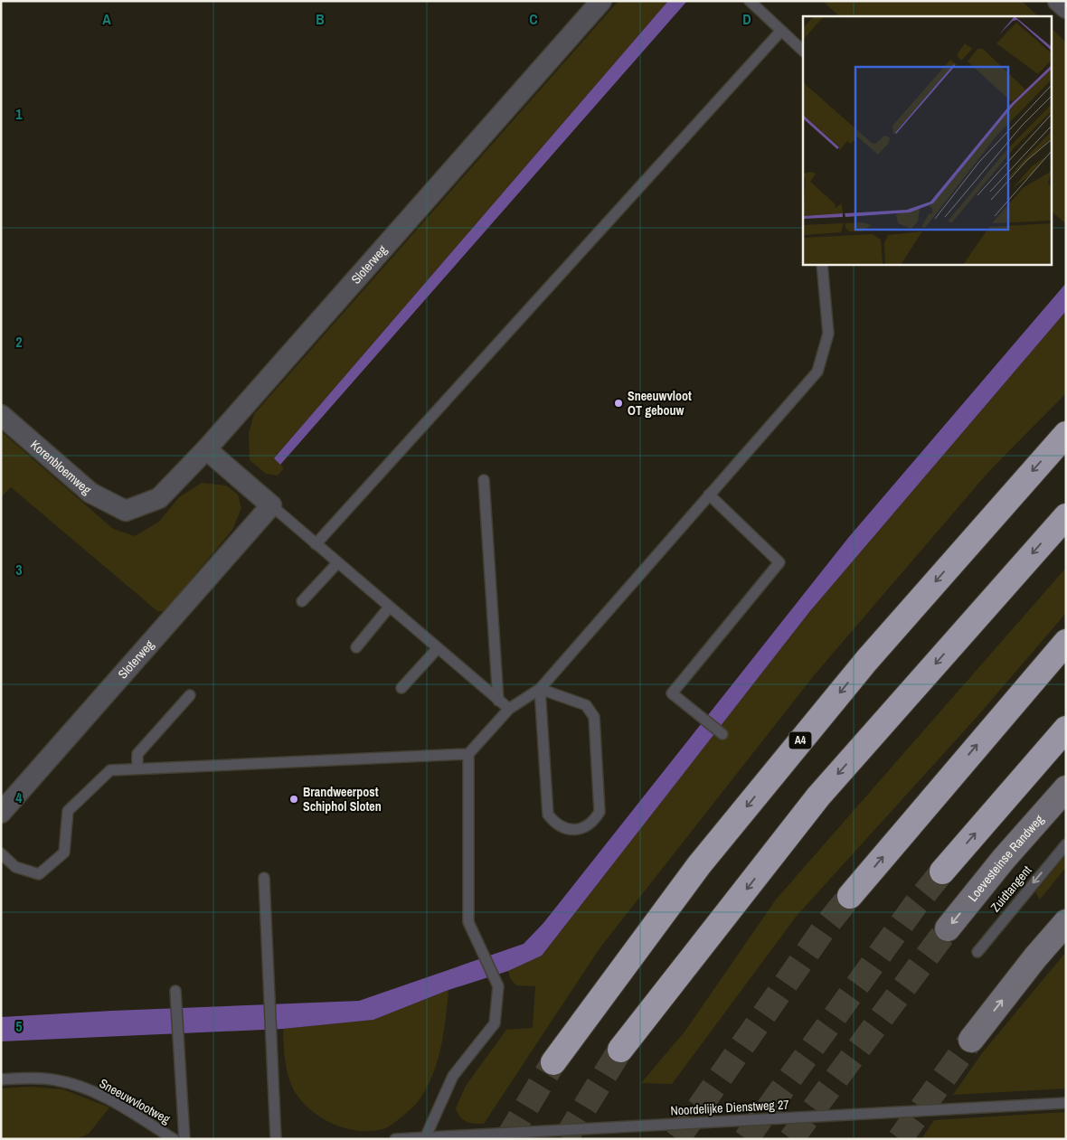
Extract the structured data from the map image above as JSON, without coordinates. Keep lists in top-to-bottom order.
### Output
{
  "streets": {
    "highway": ["A4"],
    "street": ["Sloterweg", "Korenbloemweg", "Loevesteinse Randweg"],
    "lane": ["Zuidtangent", "Sneeuwvlootweg", "Noordelijke Dienstweg 27"]
  },
  "crossings": [
    ["Sloterweg", "Korenbloemweg"]
  ],
  "one_way": ["Zuidtangent"],
  "places": ["Sneeuwvloot OT gebouw", "Brandweerpost Schiphol Sloten"],
  "grid": {
    "columns": [
      "A",
      "B",
      "C",
      "D"
    ],
    "rows": [
      "1",
      "2",
      "3",
      "4",
      "5"
    ]
  }
}
